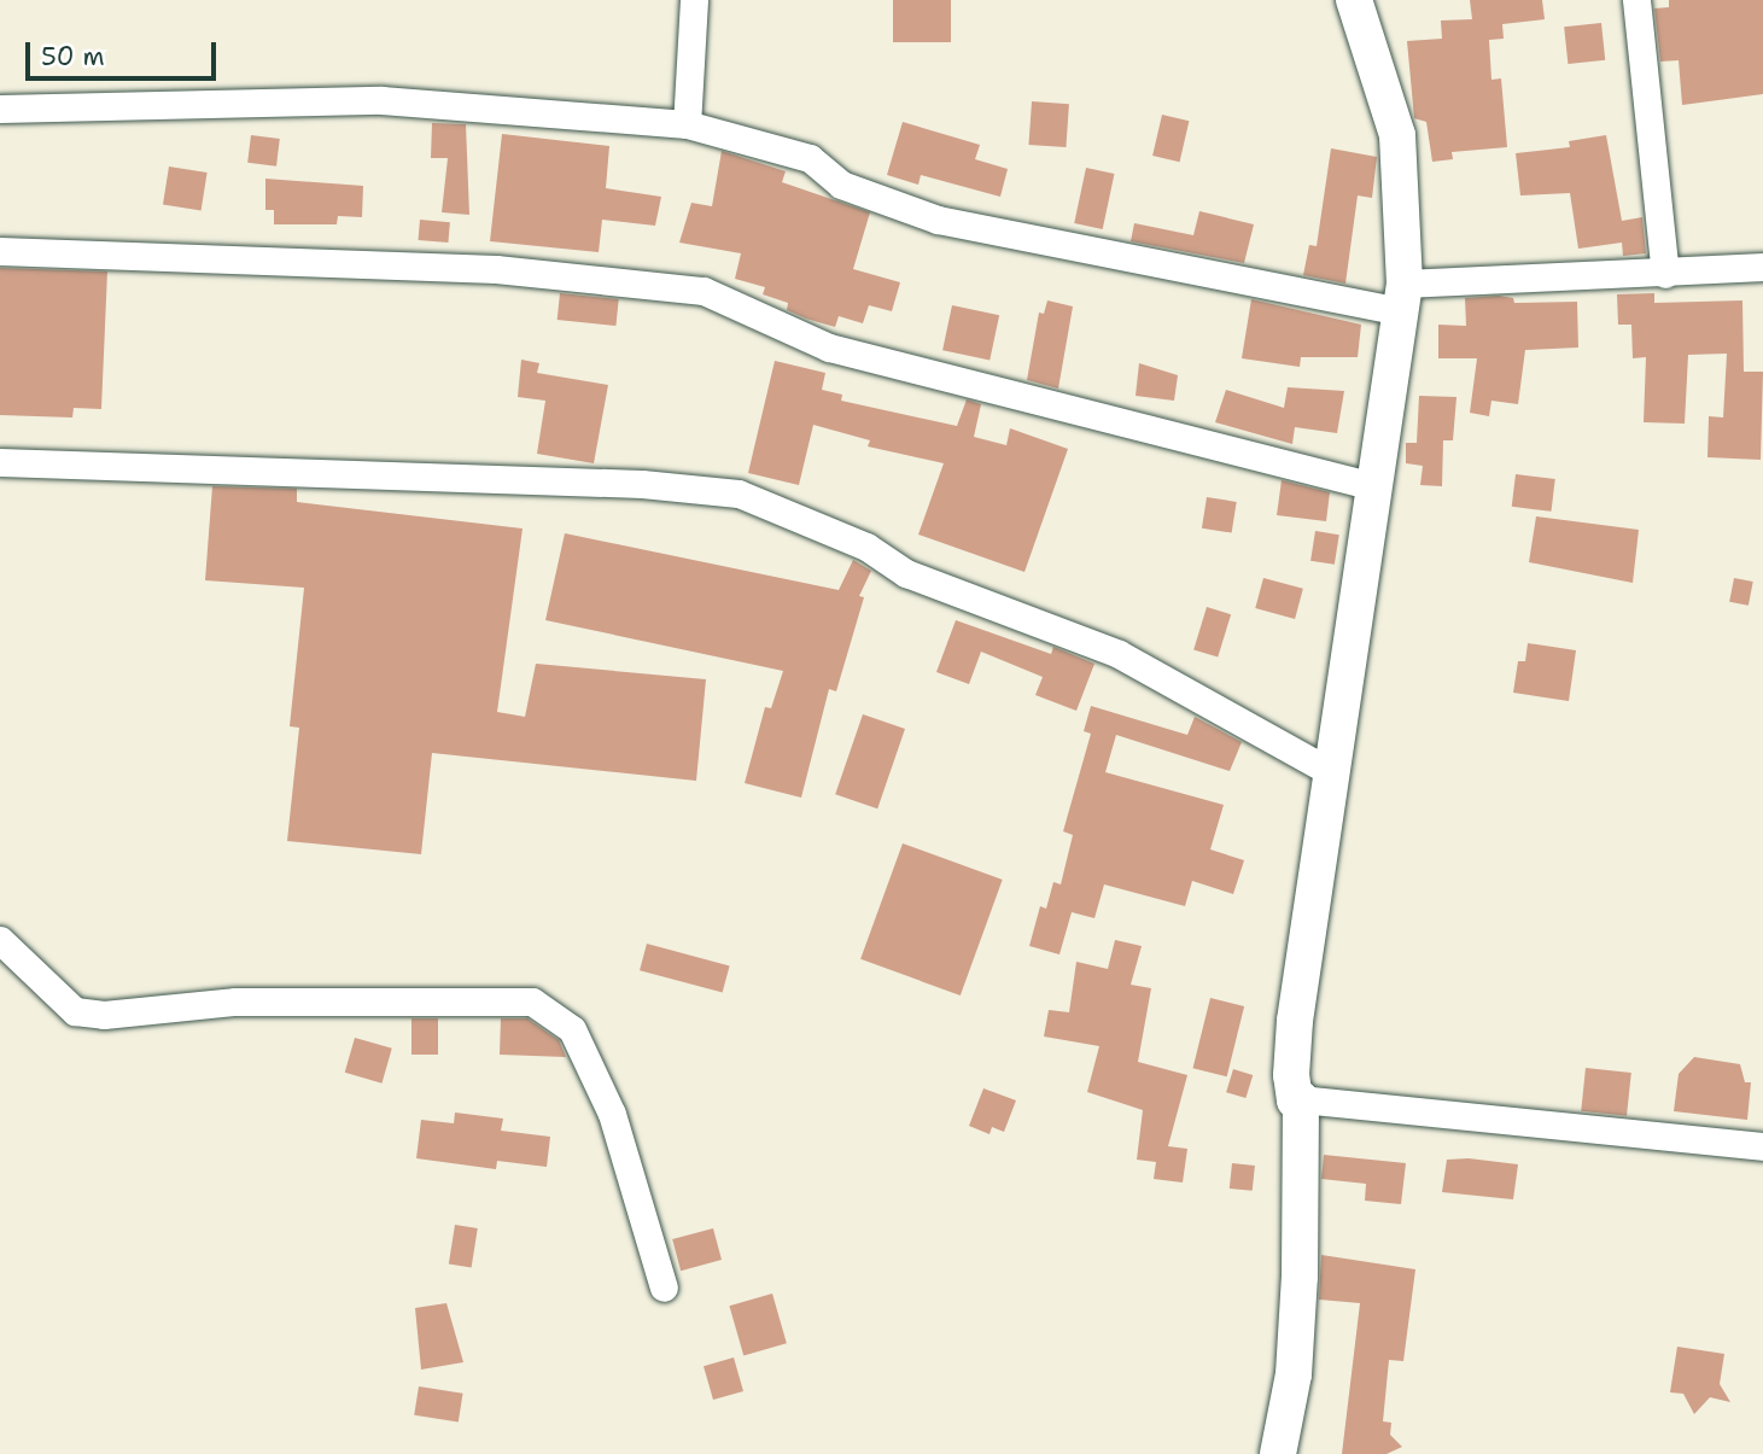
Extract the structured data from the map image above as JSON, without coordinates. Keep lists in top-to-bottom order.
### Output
{
  "scale_bar": "50 m"
}
